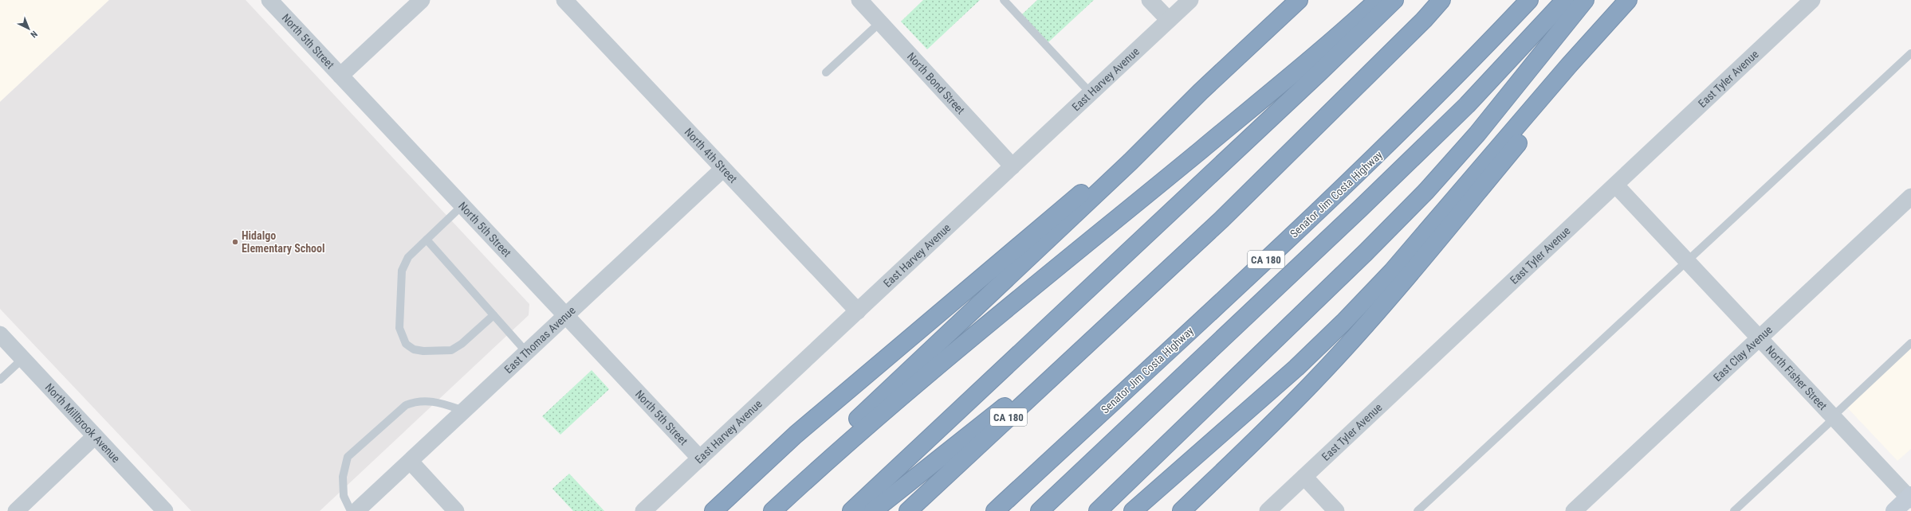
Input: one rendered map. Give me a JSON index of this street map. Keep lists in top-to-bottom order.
{
  "streets": {
    "highway": ["Senator Jim Costa Highway", "CA 180"],
    "street": [
      "North 5th Street",
      "East Tyler Avenue",
      "East Harvey Avenue",
      "North Bond Street",
      "North 4th Street",
      "East Thomas Avenue",
      "East Clay Avenue",
      "North Fisher Street",
      "North Millbrook Avenue"
    ]
  },
  "crossings": [
    ["North 5th Street", "East Harvey Avenue"],
    ["North 5th Street", "East Thomas Avenue"],
    ["East Tyler Avenue", "North Fisher Street"],
    ["East Harvey Avenue", "North Bond Street"],
    ["East Harvey Avenue", "North 4th Street"],
    ["North 4th Street", "East Thomas Avenue"],
    ["East Clay Avenue", "North Fisher Street"]
  ],
  "places": ["Hidalgo Elementary School"],
  "north": "bottom right"
}
